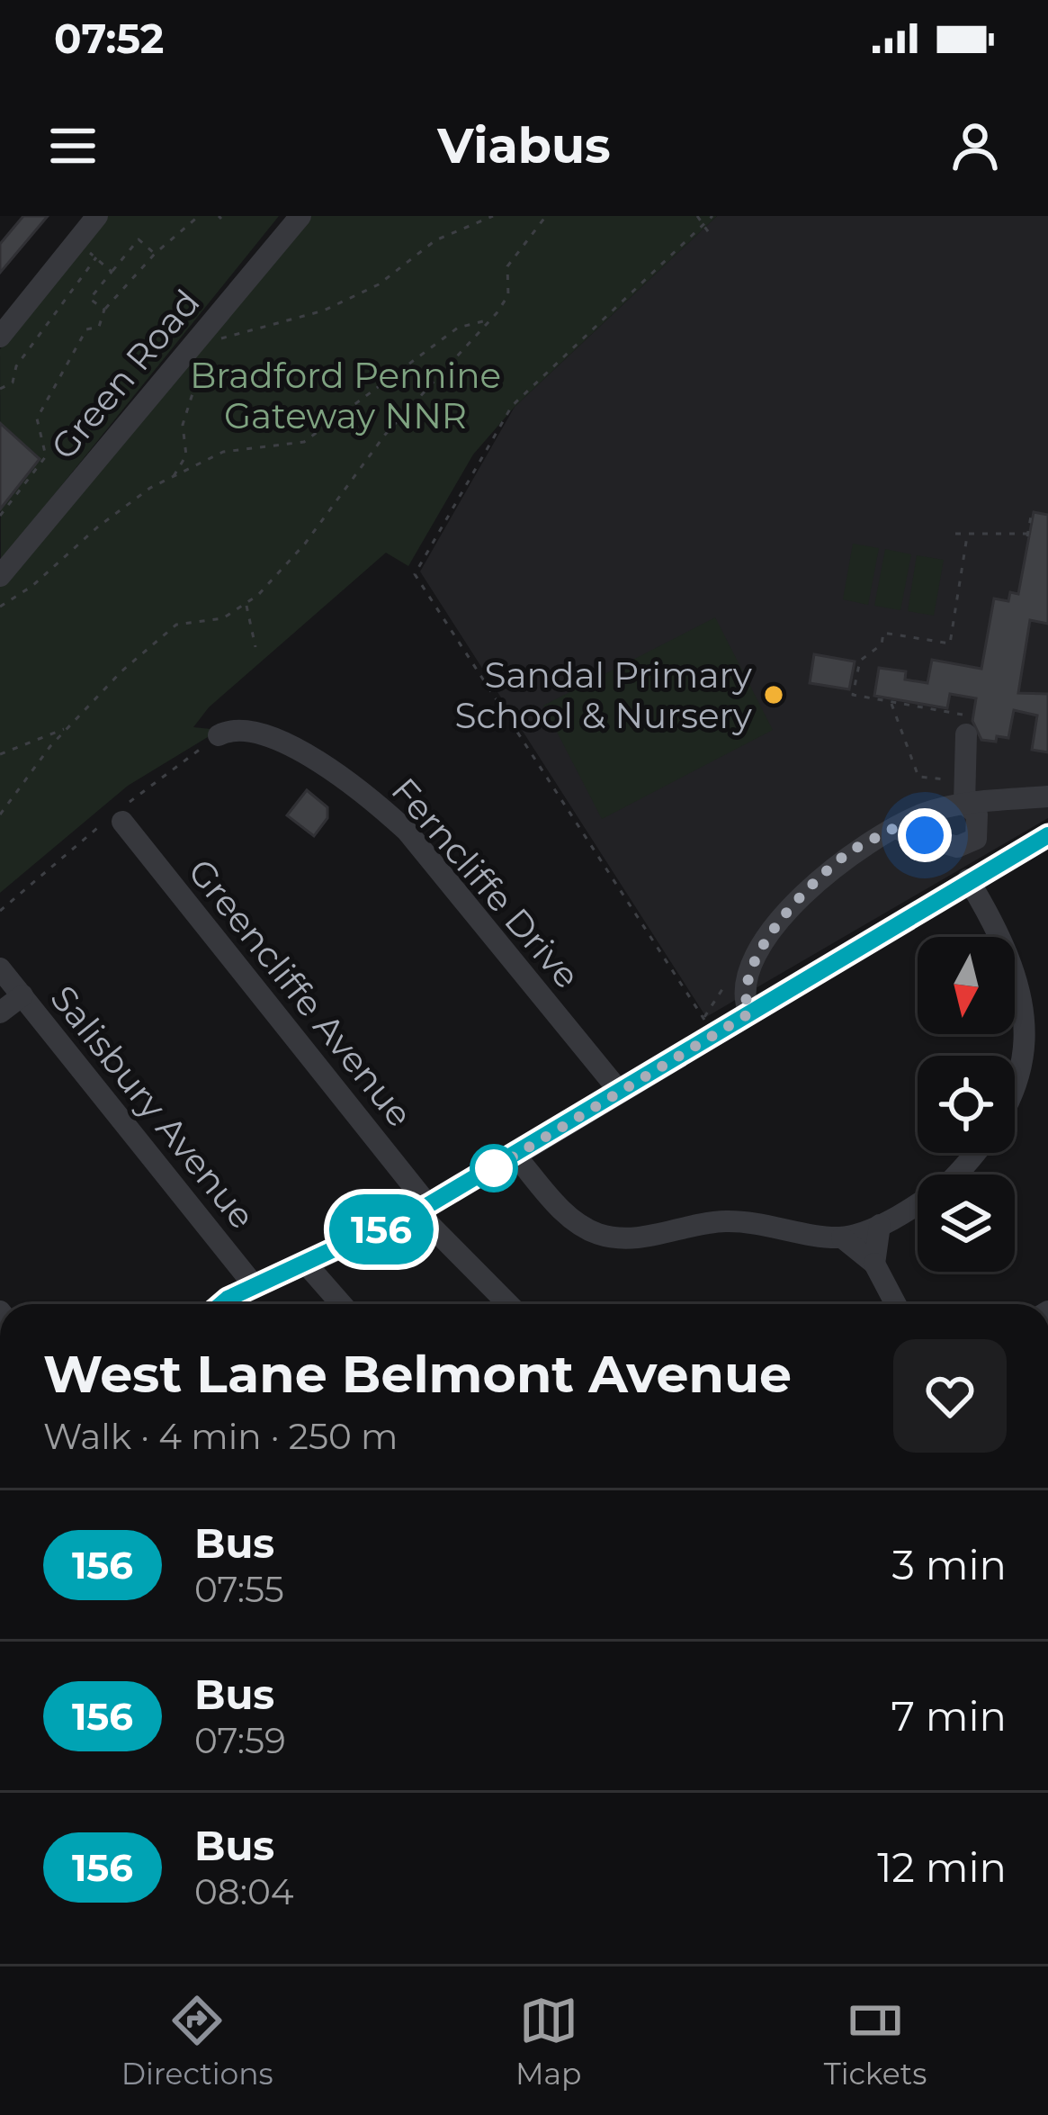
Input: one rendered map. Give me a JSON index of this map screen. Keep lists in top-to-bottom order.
{
  "streets": {
    "street": [
      "Green Road",
      "Ferncliffe Drive",
      "Greencliffe Avenue",
      "Salisbury Avenue"
    ]
  },
  "parks": ["Bradford Pennine Gateway NNR"],
  "places": ["Sandal Primary School & Nursery"],
  "lines": ["bus line 156"],
  "north": "bottom",
  "page": {
    "status": "07:52",
    "header": "Viabus",
    "on_map": "156",
    "heading": ["West Lane Belmont Avenue", "Walk · 4 min · 250 m"],
    "list": [
      {
        "mark": "156",
        "name": "Bus",
        "note": "07:55",
        "value": "3 min"
      },
      {
        "mark": "156",
        "name": "Bus",
        "note": "07:59",
        "value": "7 min"
      },
      {
        "mark": "156",
        "name": "Bus",
        "note": "08:04",
        "value": "12 min"
      }
    ],
    "tabs": ["Directions", "Map", "Tickets"]
  }
}
